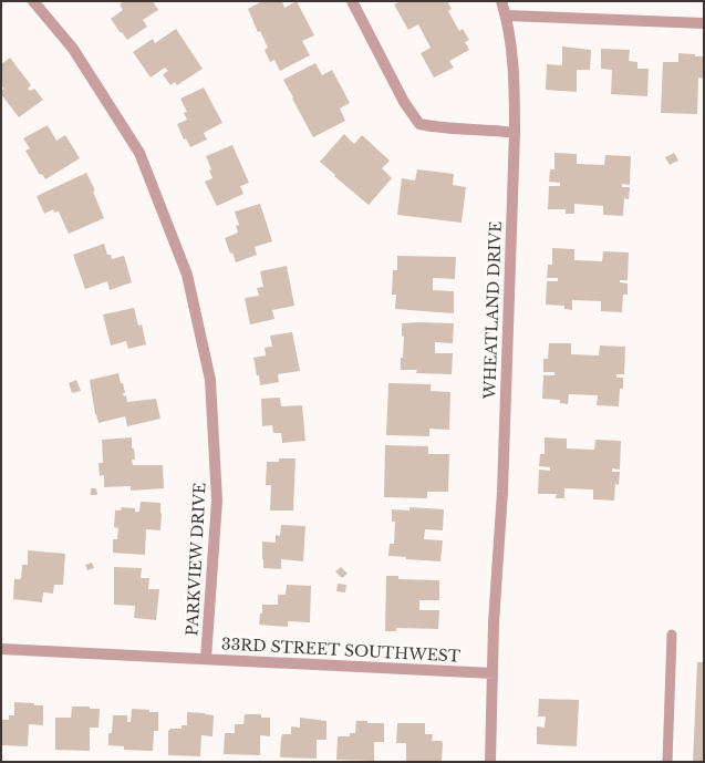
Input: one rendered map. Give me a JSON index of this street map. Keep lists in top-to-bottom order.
{
  "streets": {
    "street": ["WHEATLAND DRIVE", "PARKVIEW DRIVE", "33RD STREET SOUTHWEST"]
  },
  "crossings": [
    ["WHEATLAND DRIVE", "33RD STREET SOUTHWEST"],
    ["PARKVIEW DRIVE", "33RD STREET SOUTHWEST"]
  ]
}
